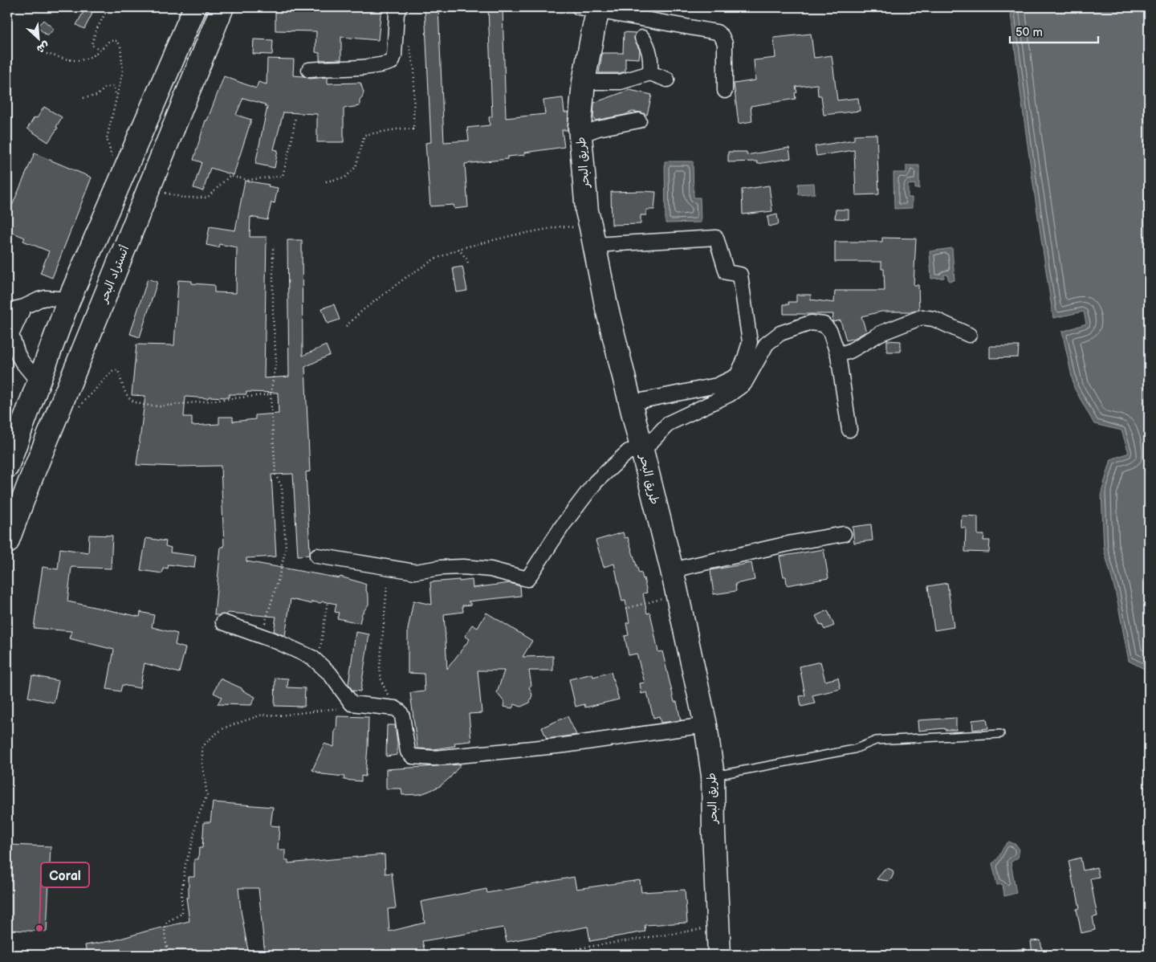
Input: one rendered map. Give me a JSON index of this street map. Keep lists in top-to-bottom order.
{
  "streets": {
    "highway": ["طريق البحر", "أتستراد البحر"]
  },
  "places": ["Coral"],
  "scale_bar": "50 m",
  "north": "bottom right"
}
